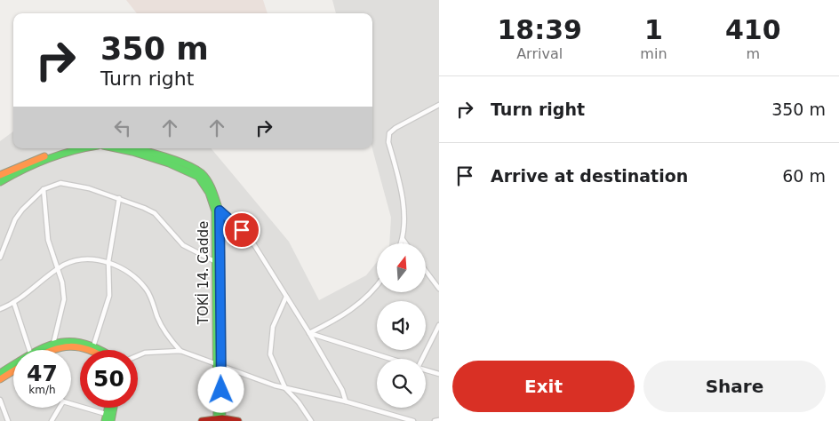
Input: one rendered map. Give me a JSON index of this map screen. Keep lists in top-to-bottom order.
{
  "streets": {
    "main road": ["TOKİ 14. Cadde"]
  },
  "north": "top",
  "page": {
    "eta": [
      "18:39",
      "Arrival",
      "1",
      "min",
      "410",
      "m"
    ],
    "turn": ["350 m", "Turn right"],
    "list": [
      {
        "name": "Turn right",
        "value": "350 m"
      },
      {
        "name": "Arrive at destination",
        "value": "60 m"
      }
    ],
    "speed": "47 km/h",
    "limit": "50",
    "buttons": ["Exit", "Share"]
  }
}
